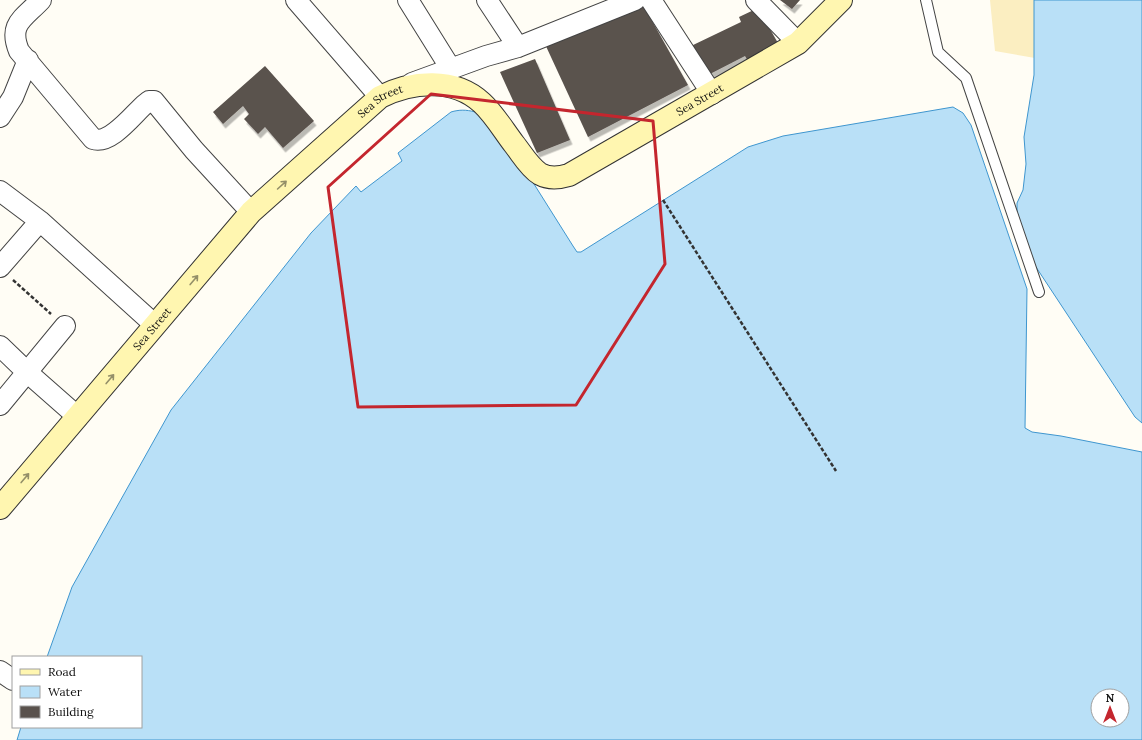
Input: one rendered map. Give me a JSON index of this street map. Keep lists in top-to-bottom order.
{
  "streets": {
    "street": ["Sea Street"]
  },
  "one_way": ["Sea Street"],
  "legend": ["Road", "Water", "Building"],
  "north": "top"
}
